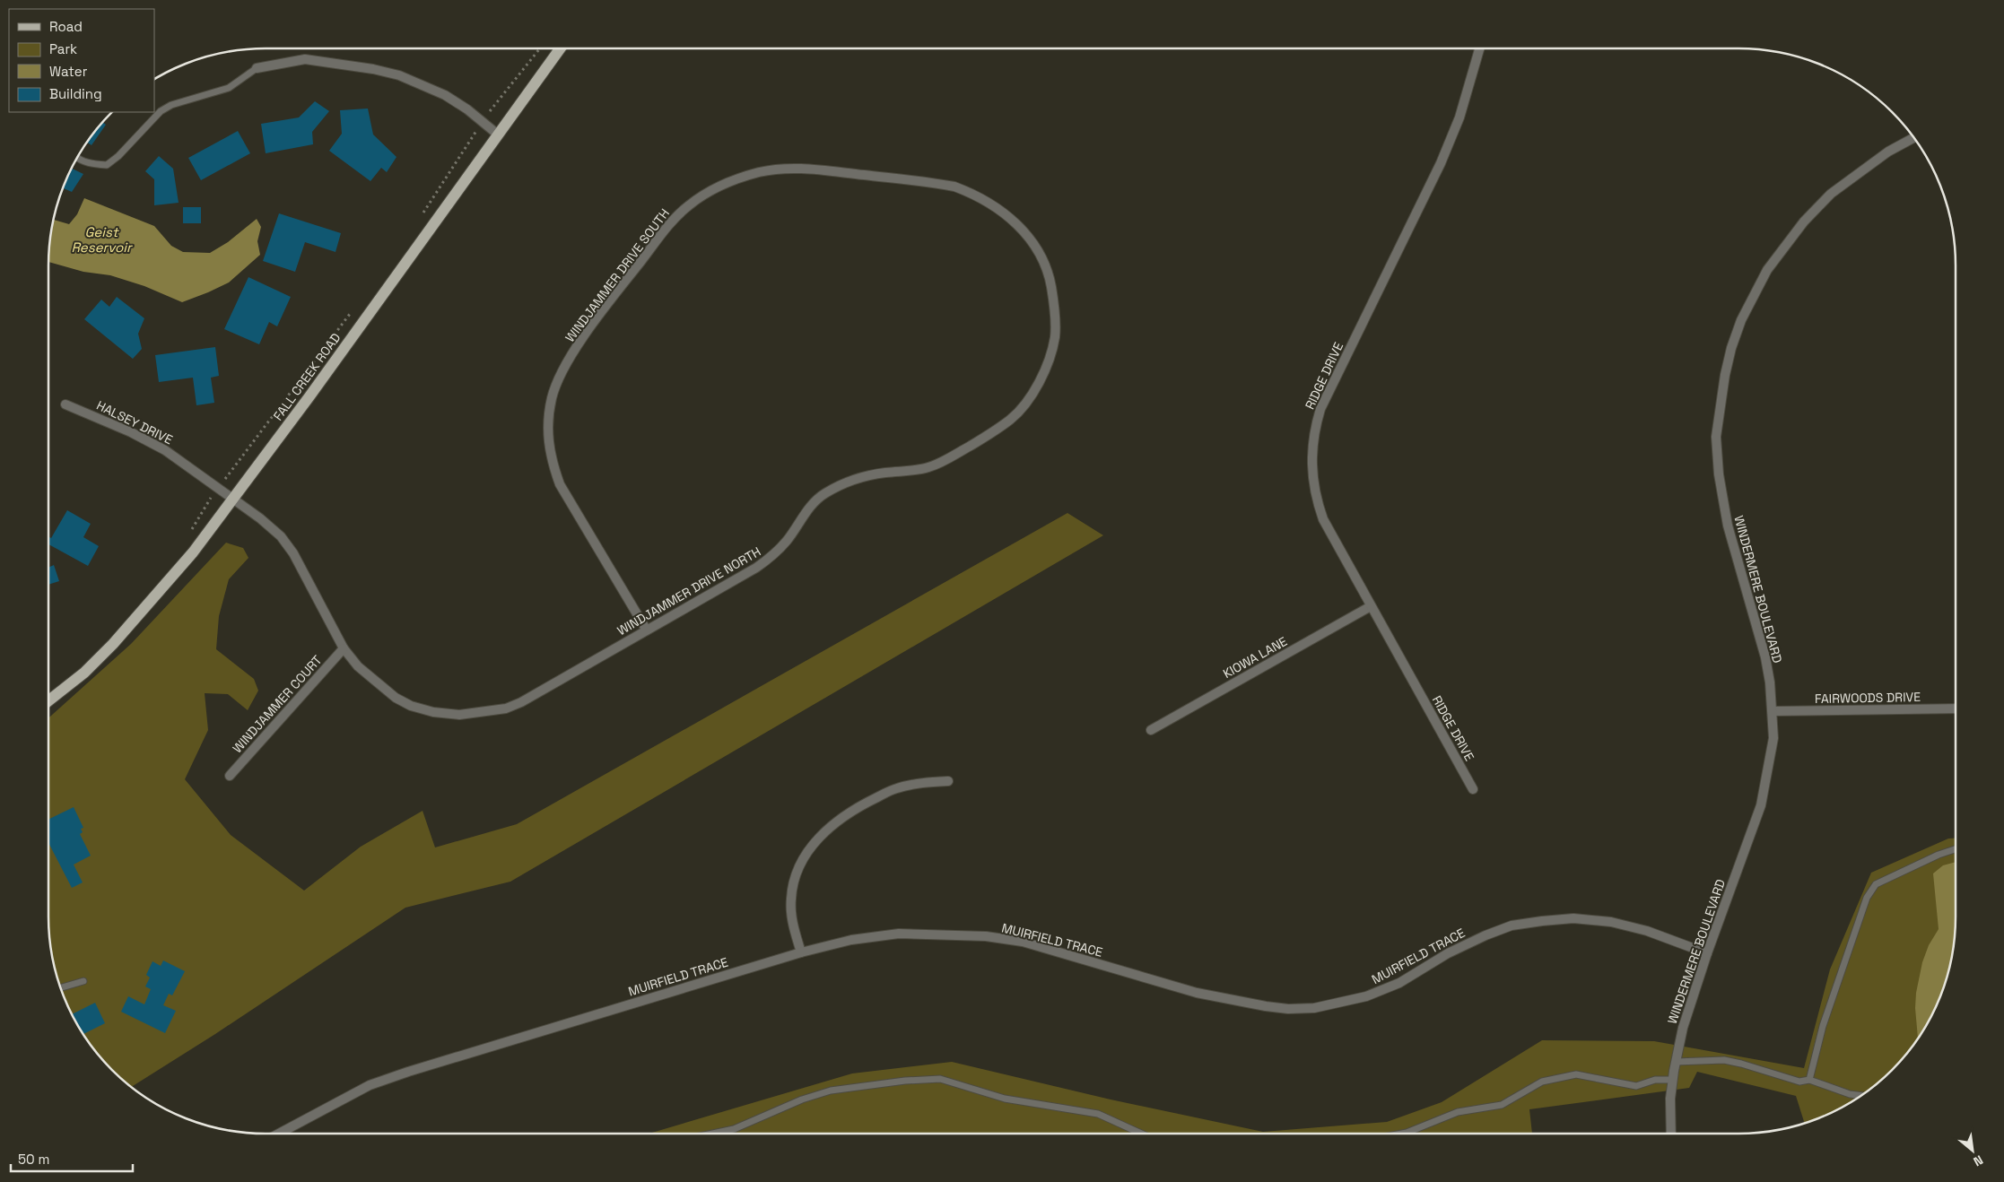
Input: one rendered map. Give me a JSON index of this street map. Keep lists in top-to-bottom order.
{
  "streets": {
    "main road": ["FALL CREEK ROAD"],
    "street": [
      "WINDJAMMER DRIVE SOUTH",
      "RIDGE DRIVE",
      "HALSEY DRIVE",
      "WINDERMERE BOULEVARD",
      "WINDJAMMER DRIVE NORTH",
      "KIOWA LANE",
      "FAIRWOODS DRIVE",
      "WINDJAMMER COURT",
      "MUIRFIELD TRACE"
    ]
  },
  "crossings": [
    ["WINDJAMMER DRIVE SOUTH", "WINDJAMMER DRIVE NORTH"],
    ["RIDGE DRIVE", "KIOWA LANE"],
    ["FALL CREEK ROAD", "HALSEY DRIVE"],
    ["FALL CREEK ROAD", "WINDJAMMER DRIVE NORTH"],
    ["HALSEY DRIVE", "WINDJAMMER DRIVE NORTH"],
    ["WINDERMERE BOULEVARD", "FAIRWOODS DRIVE"],
    ["WINDERMERE BOULEVARD", "MUIRFIELD TRACE"],
    ["WINDJAMMER DRIVE NORTH", "WINDJAMMER COURT"]
  ],
  "water": ["Geist Reservoir"],
  "legend": [
    "Road",
    "Park",
    "Water",
    "Building"
  ],
  "scale_bar": "50 m",
  "north": "bottom right"
}
